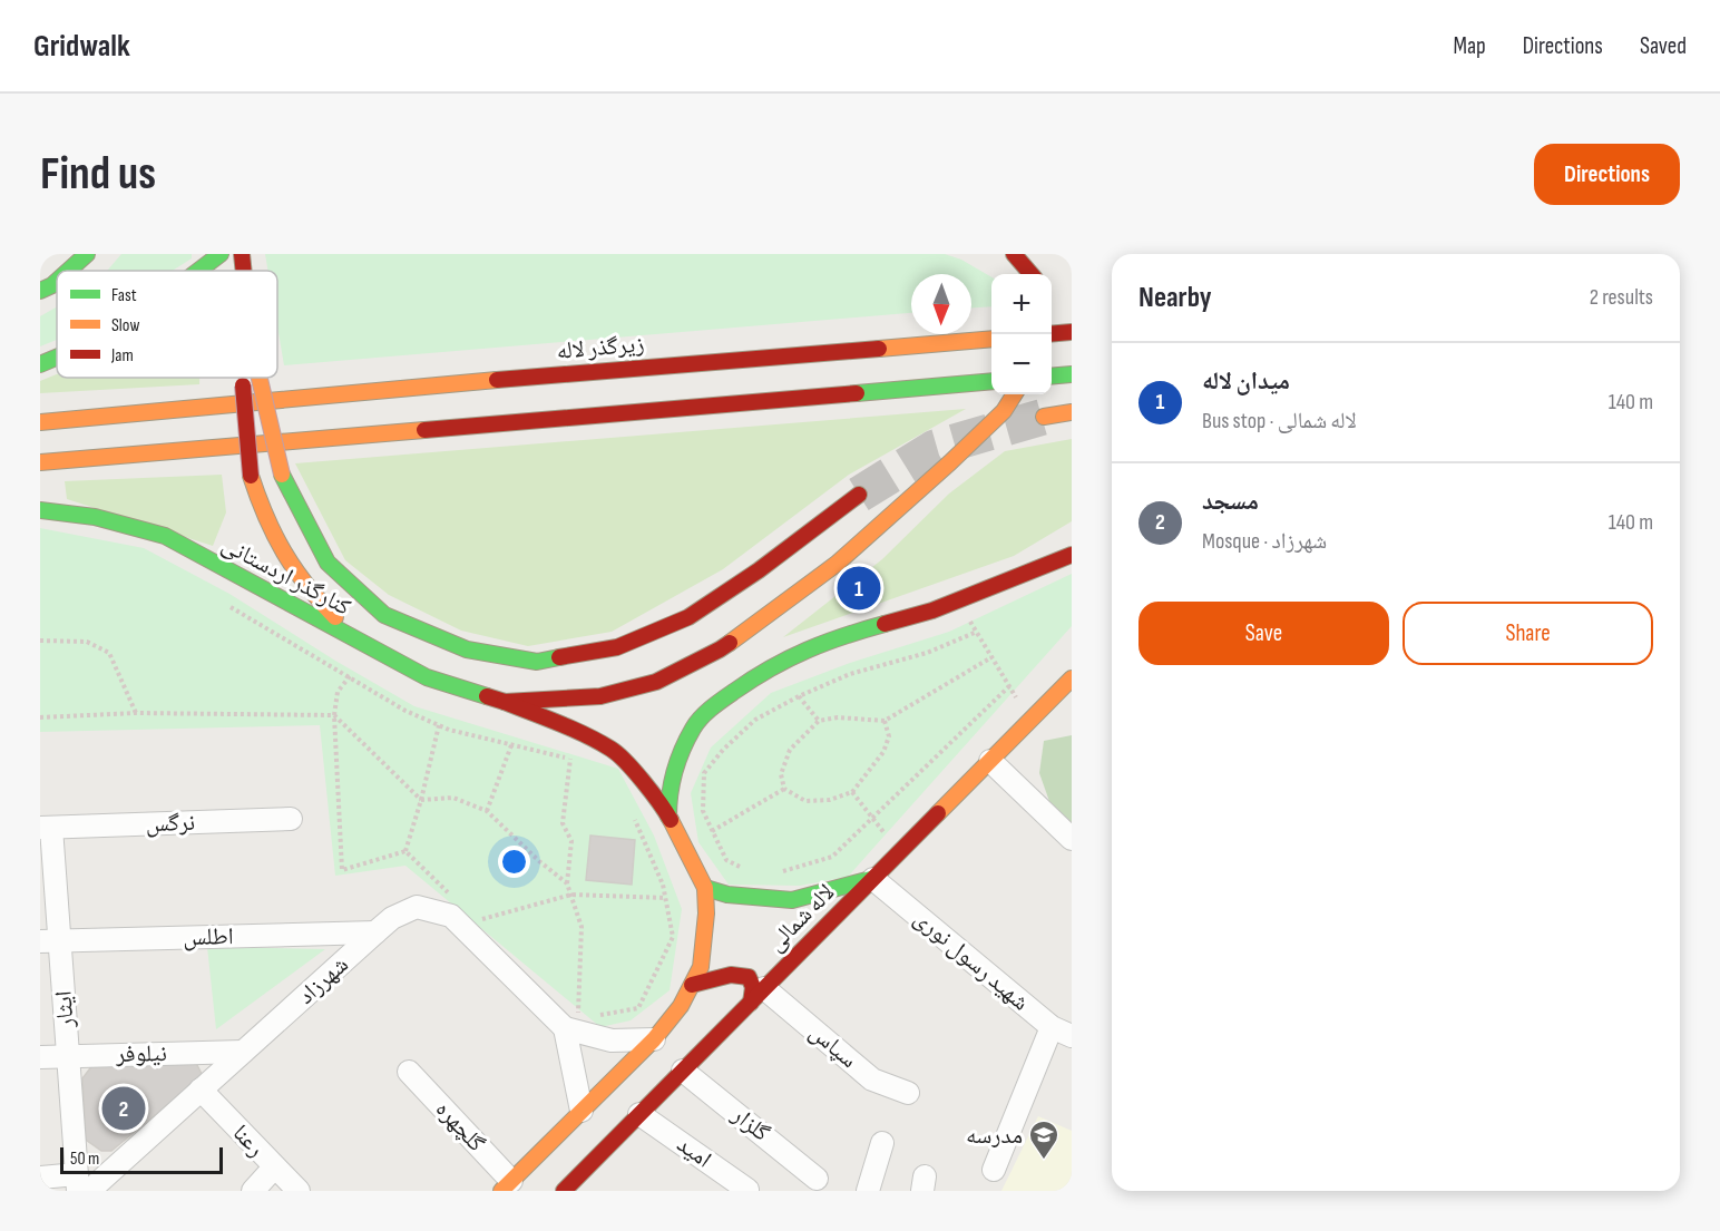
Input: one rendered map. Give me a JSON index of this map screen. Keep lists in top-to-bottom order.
{
  "streets": {
    "main road": ["زیرگذر لاله", "کنارگذر اردستانی", "لاله شمالی"],
    "street": [
      "نرگس",
      "اطلس",
      "شهید رسول نوری",
      "شهرزاد",
      "ایثار",
      "سپاس",
      "نیلوفر",
      "گلزار",
      "گلچهره",
      "رعنا",
      "امید"
    ]
  },
  "crossings": [
    ["نرگس", "ایثار"],
    ["لاله شمالی", "شهید رسول نوری"],
    ["لاله شمالی", "سپاس"],
    ["لاله شمالی", "گلزار"],
    ["لاله شمالی", "امید"],
    ["اطلس", "شهرزاد"],
    ["اطلس", "ایثار"],
    ["شهرزاد", "ایثار"],
    ["شهرزاد", "نیلوفر"],
    ["شهرزاد", "رعنا"],
    ["ایثار", "نیلوفر"]
  ],
  "places": {
    "school or university": ["مدرسه"]
  },
  "legend": ["Fast", "Slow", "Jam"],
  "scale_bar": "50 m",
  "north": "bottom",
  "page": {
    "header": "Gridwalk",
    "nav": ["Map", "Directions", "Saved"],
    "buttons": [
      "Directions",
      ["Save", "Share"]
    ],
    "title": "Find us",
    "heading": ["Nearby", "2 results"],
    "map_buttons": ["+", "−"],
    "list": [
      {
        "mark": "1",
        "name": "میدان لاله",
        "note": "Bus stop · لاله شمالی",
        "value": "140 m"
      },
      {
        "mark": "2",
        "name": "مسجد",
        "note": "Mosque · شهرزاد",
        "value": "140 m"
      }
    ],
    "pins": ["1", "2"],
    "scale": "50 m"
  }
}
